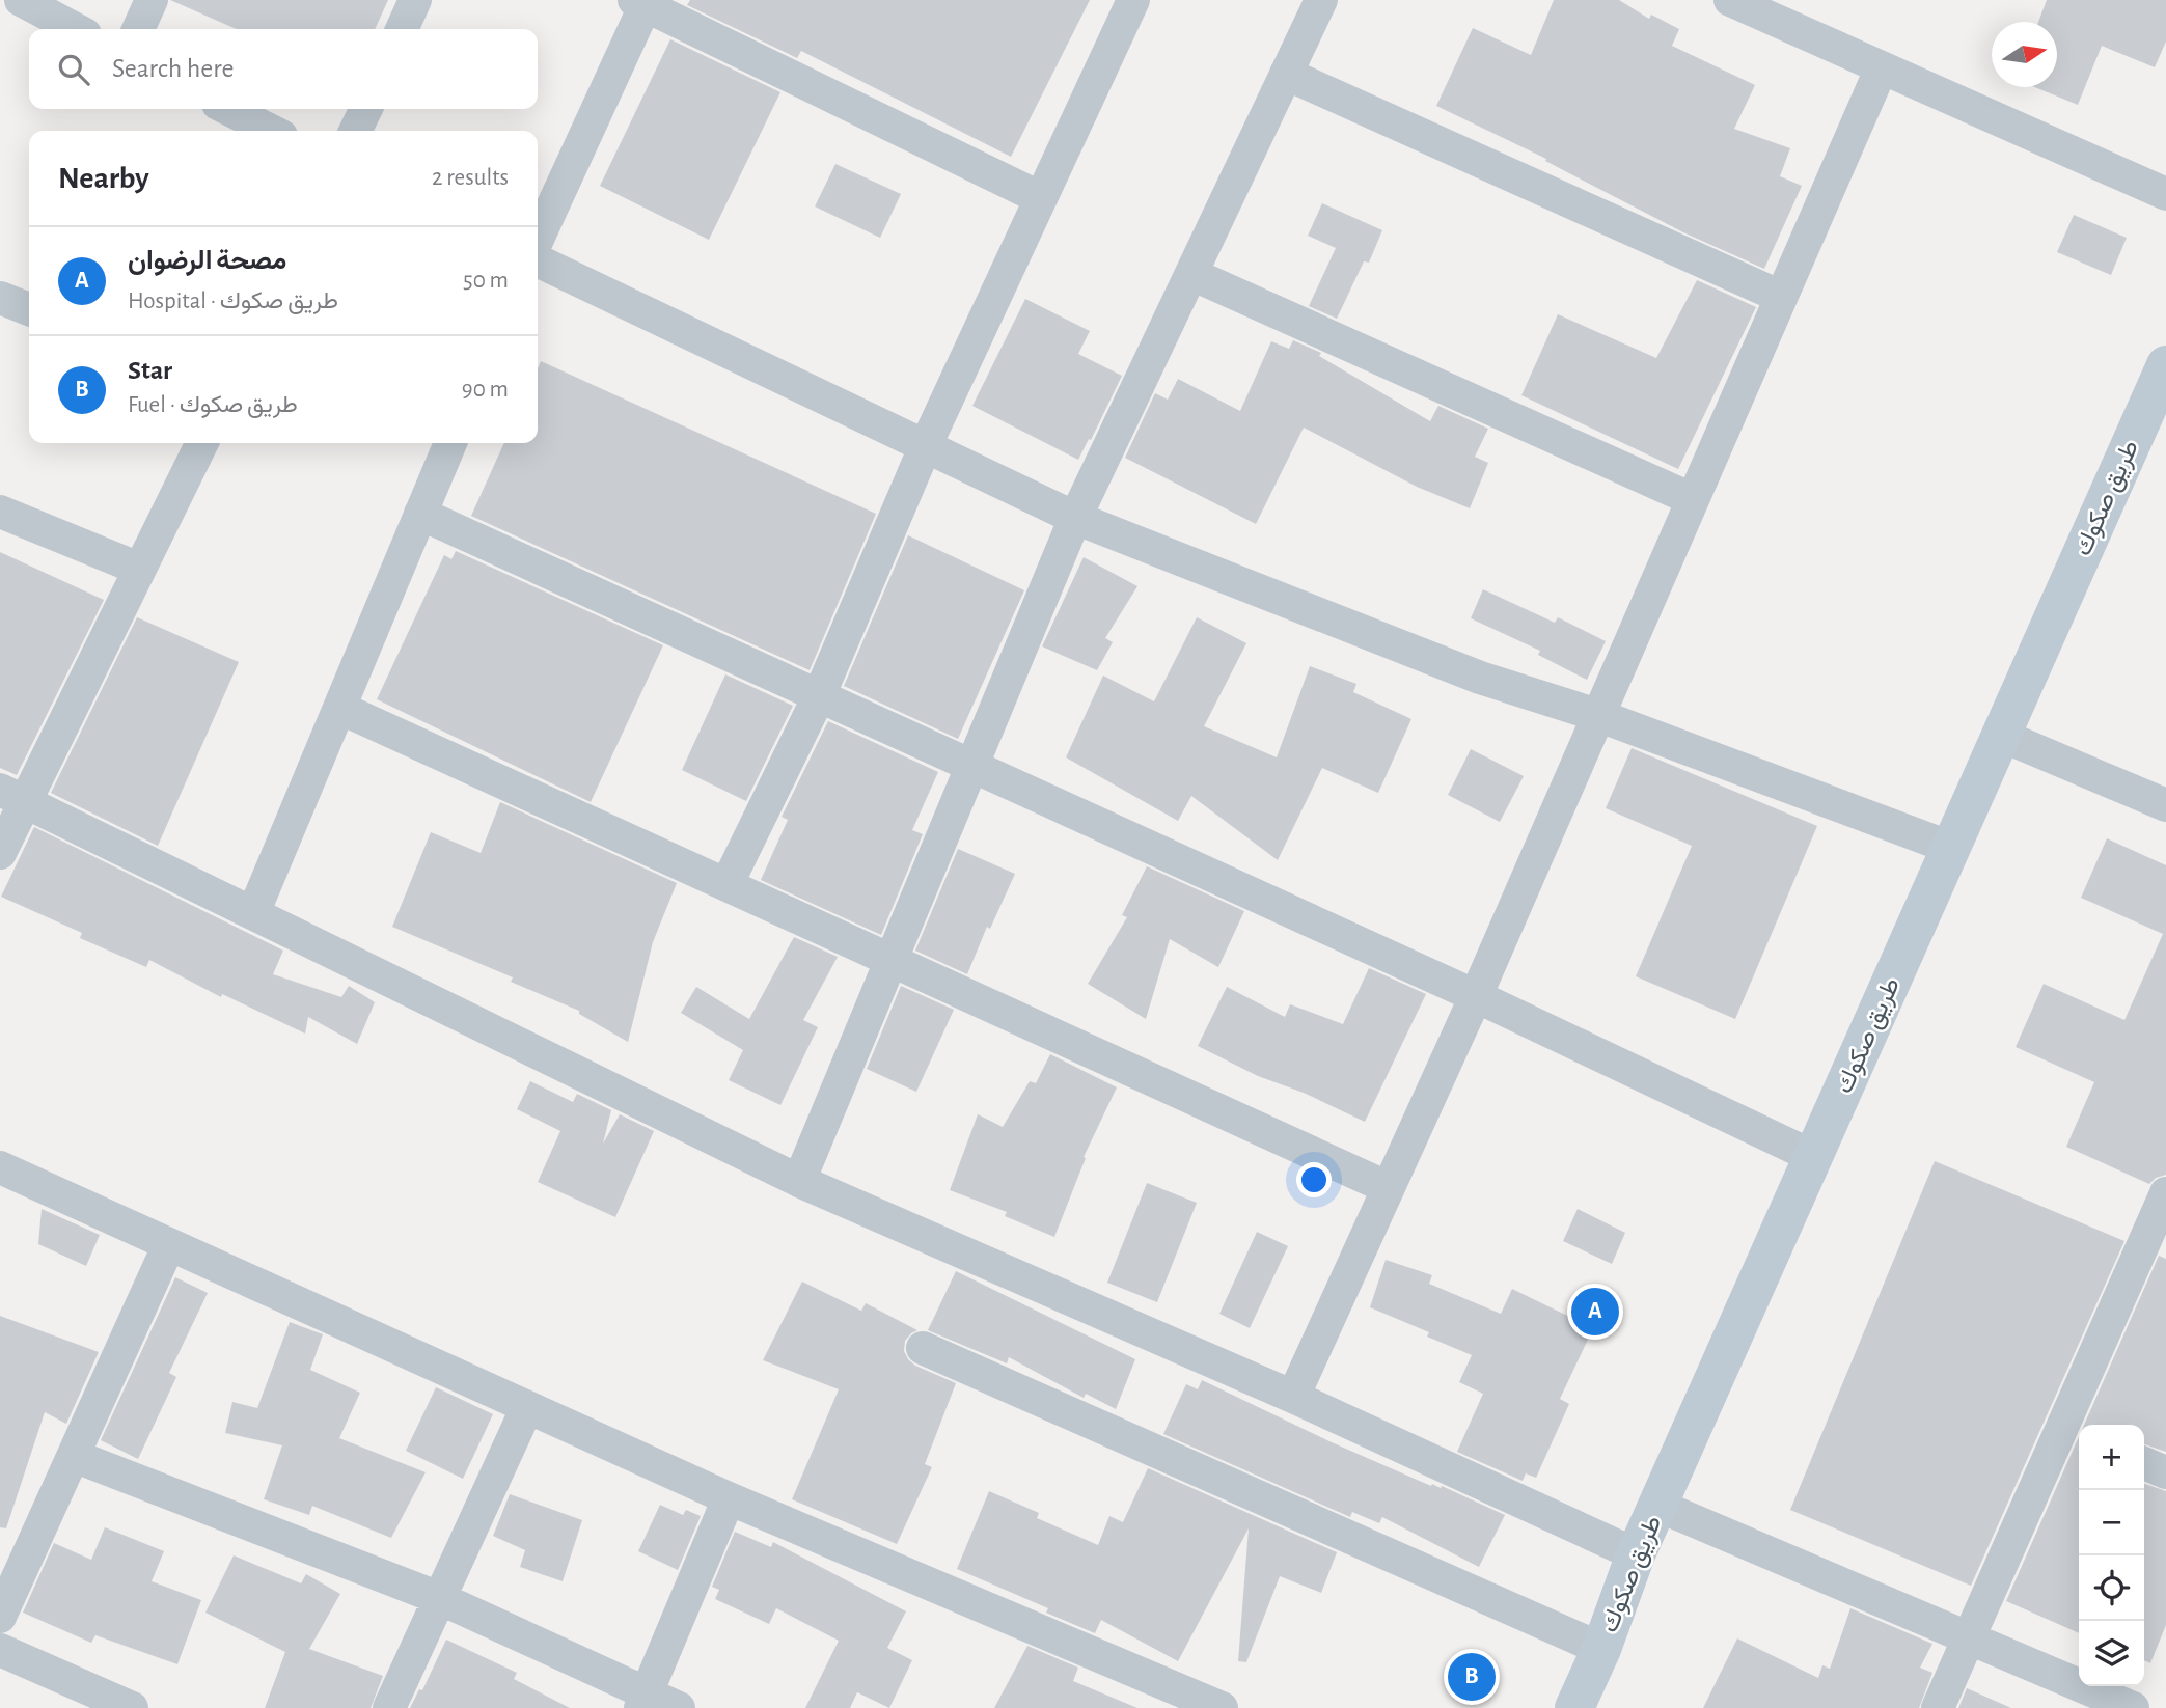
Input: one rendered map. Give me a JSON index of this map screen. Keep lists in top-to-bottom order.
{
  "streets": {
    "street": ["طريق صكوك"]
  },
  "north": "right",
  "page": {
    "search": "Search here",
    "heading": ["Nearby", "2 results"],
    "list": [
      {
        "mark": "A",
        "name": "مصحة الرضوان",
        "note": "Hospital · طريق صكوك",
        "value": "50 m"
      },
      {
        "mark": "B",
        "name": "Star",
        "note": "Fuel · طريق صكوك",
        "value": "90 m"
      }
    ],
    "pins": ["A", "B"],
    "map_buttons": ["+", "−"]
  }
}
